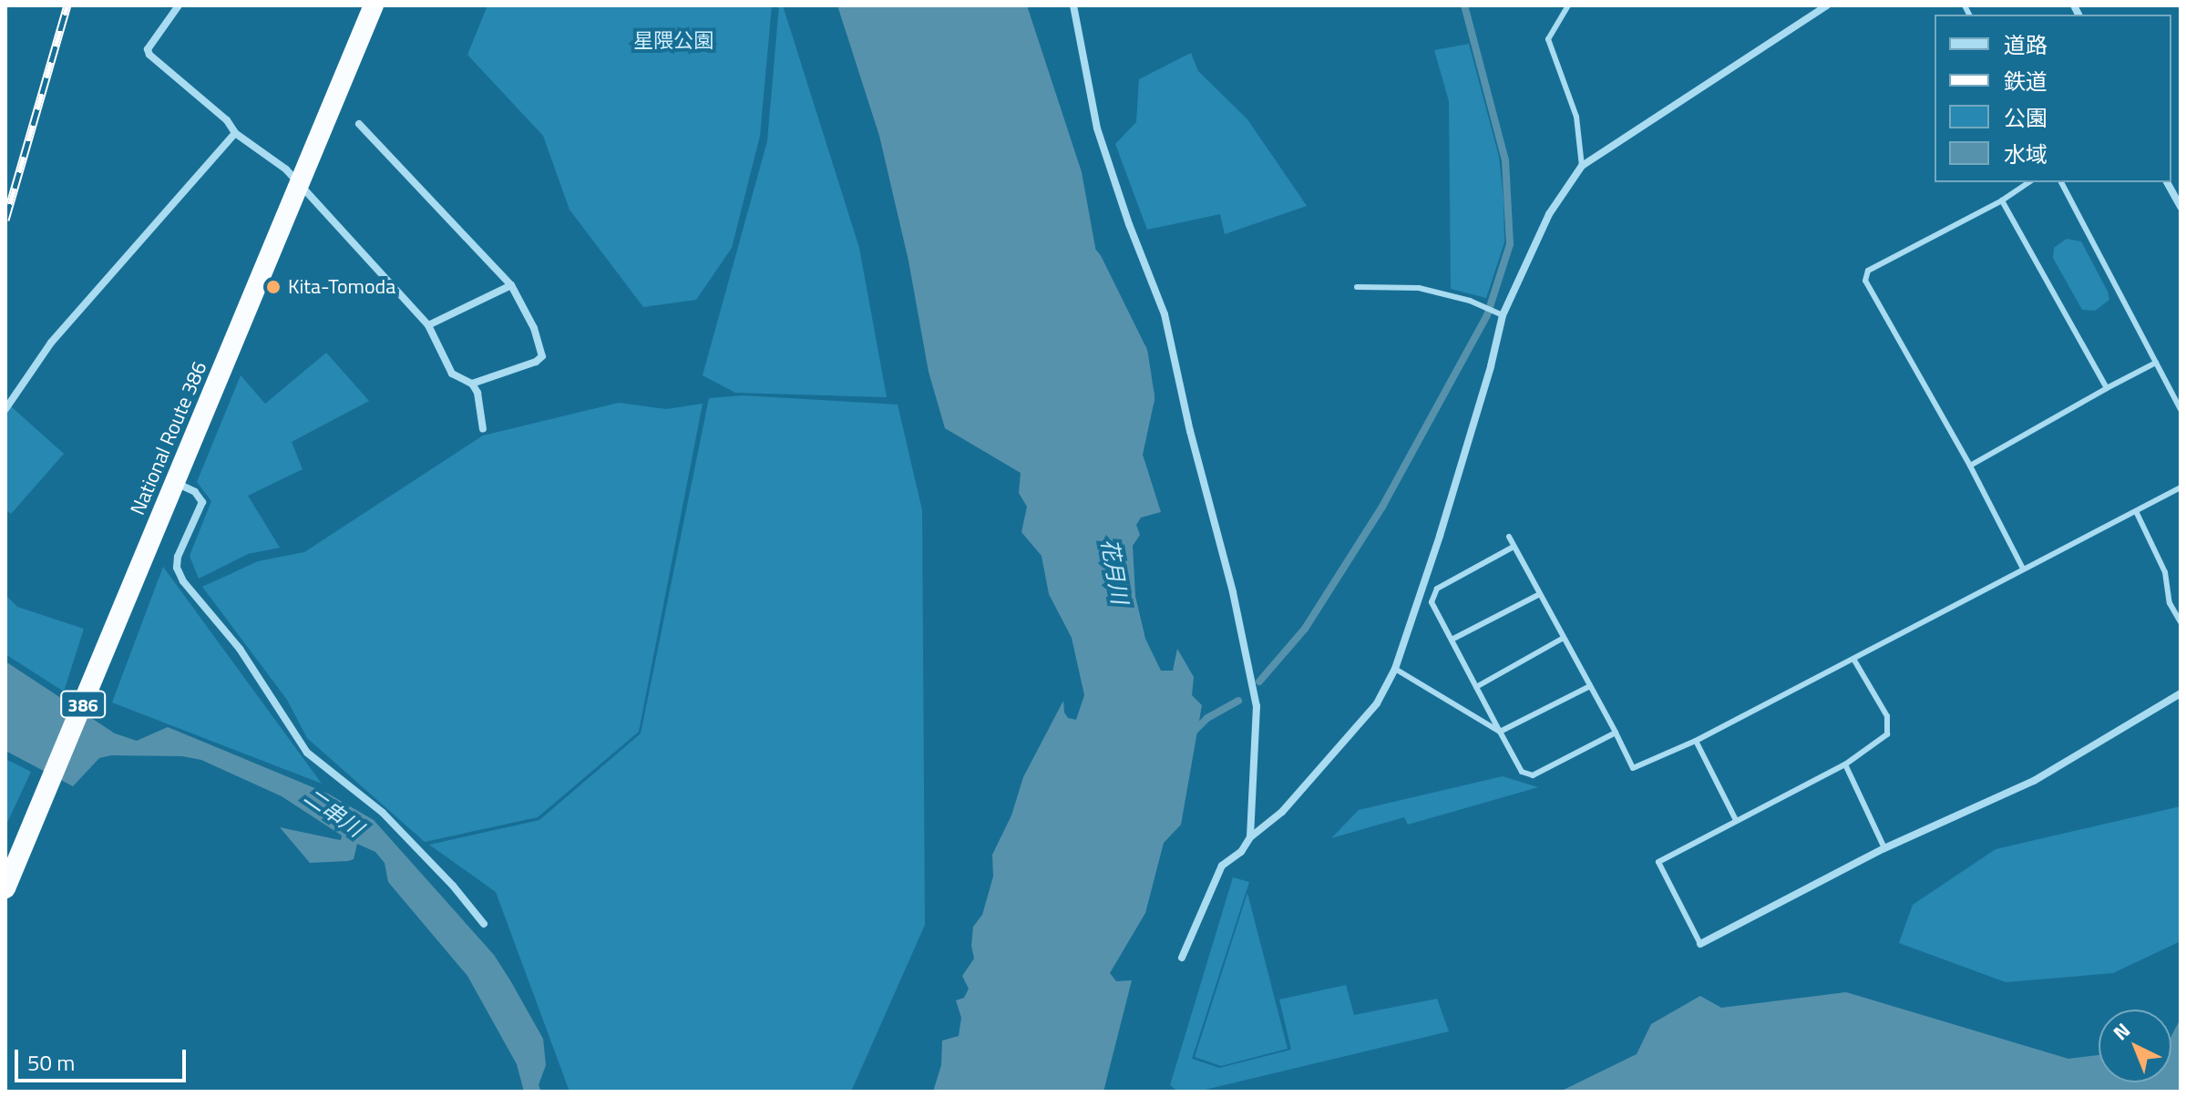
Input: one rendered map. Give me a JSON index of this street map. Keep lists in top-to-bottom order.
{
  "streets": {
    "highway": ["National Route 386", "386"]
  },
  "water": ["花月川", "二串川"],
  "parks": ["星隈公園"],
  "places": ["Kita-Tomoda"],
  "legend": [
    "道路",
    "鉄道",
    "公園",
    "水域"
  ],
  "scale_bar": "50 m",
  "north": "top left"
}
